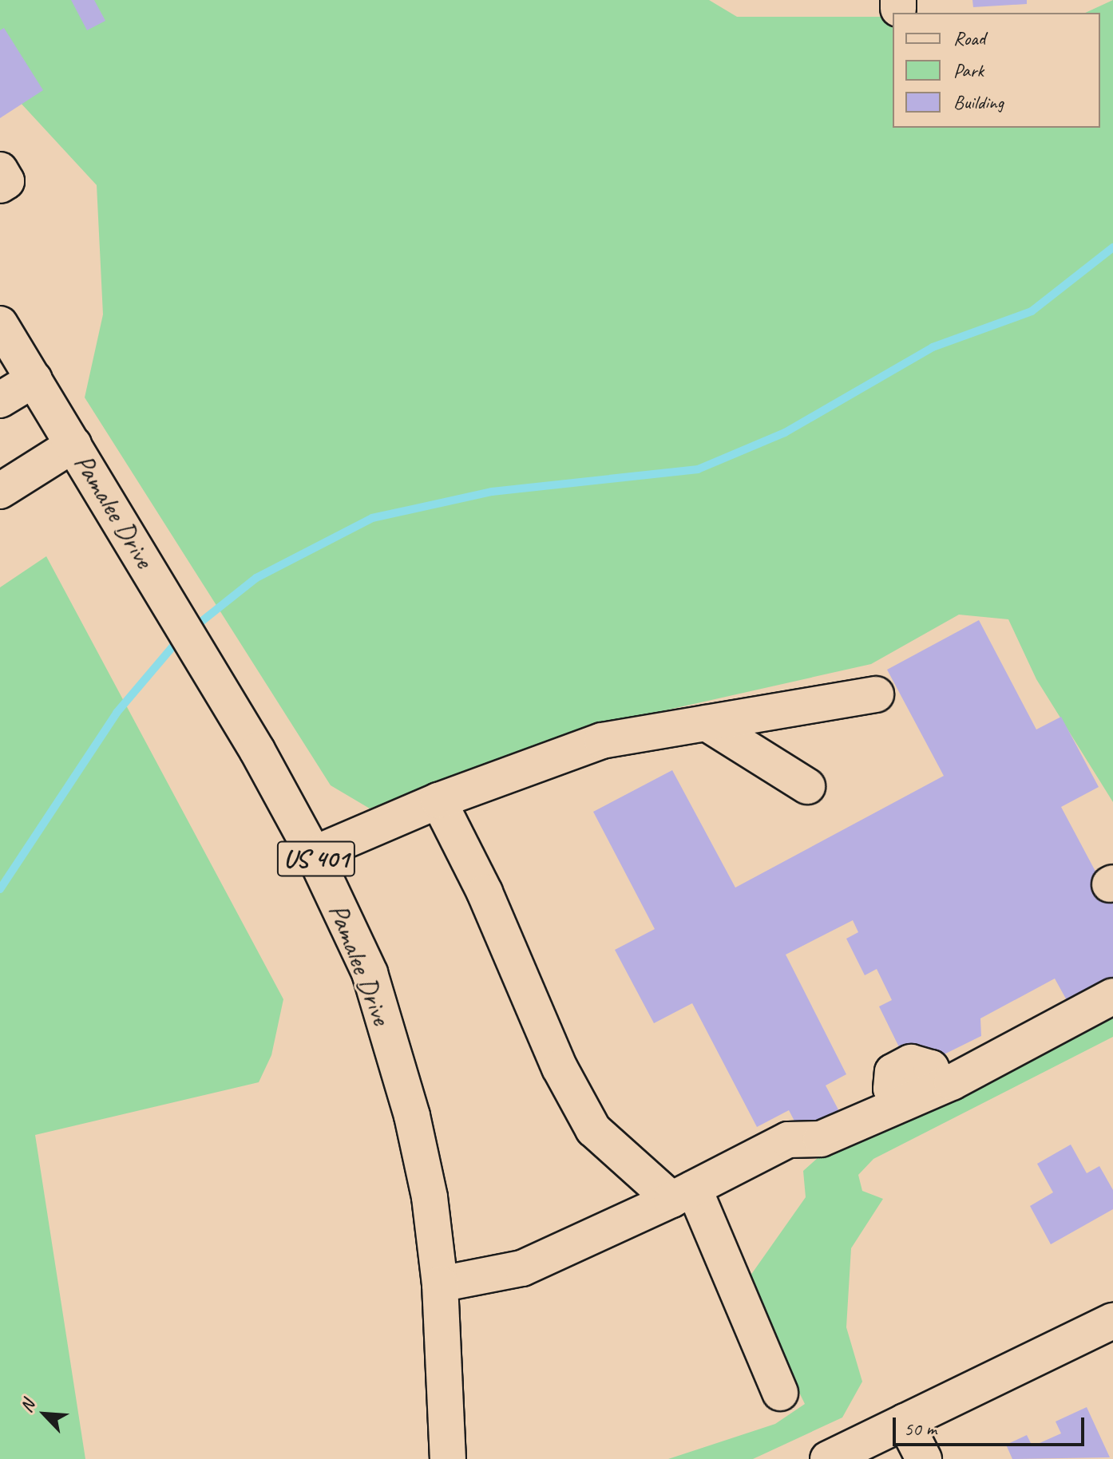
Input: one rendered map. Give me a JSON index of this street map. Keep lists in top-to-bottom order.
{
  "streets": {
    "main road": ["Pamalee Drive", "US 401"]
  },
  "legend": ["Road", "Park", "Building"],
  "scale_bar": "50 m",
  "north": "top left"
}
